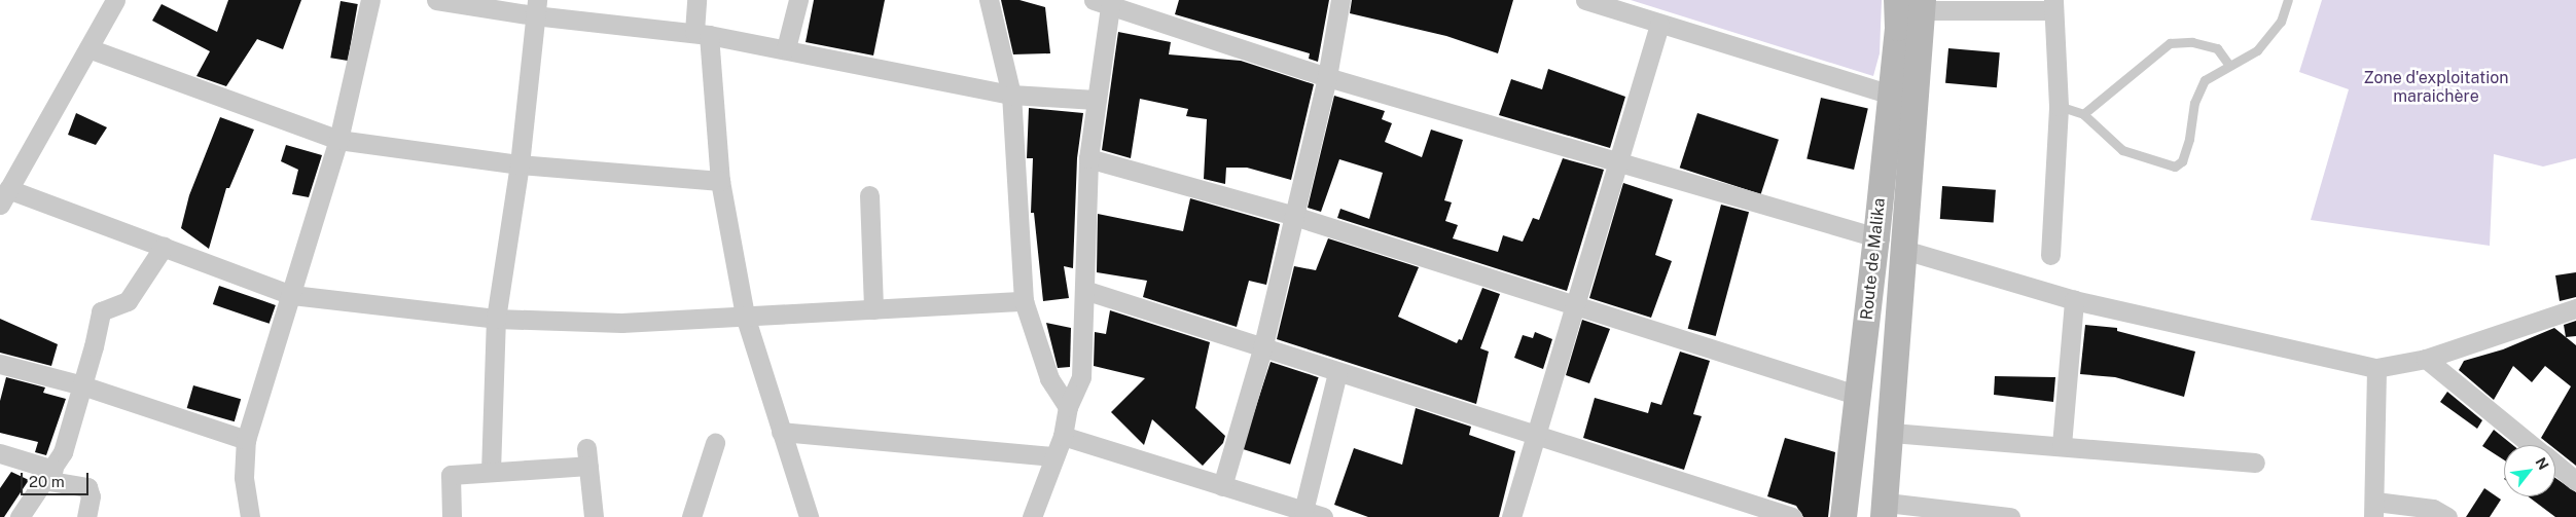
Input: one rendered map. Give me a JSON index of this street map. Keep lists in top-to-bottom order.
{
  "streets": {
    "main road": ["Route de Malika"]
  },
  "parks": ["Zone d'exploitation maraichère"],
  "scale_bar": "20 m",
  "north": "top right"
}
